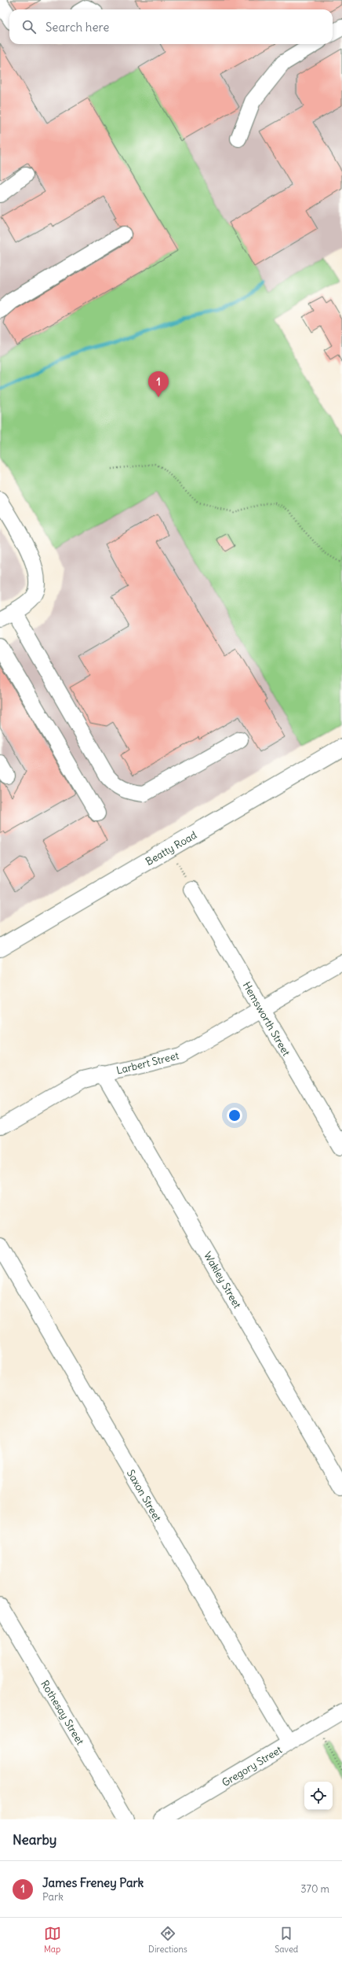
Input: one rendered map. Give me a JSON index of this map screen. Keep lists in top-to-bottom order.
{
  "streets": {
    "main road": ["Beatty Road"],
    "street": [
      "Hemsworth Street",
      "Larbert Street",
      "Wakley Street",
      "Saxon Street",
      "Rothesay Street",
      "Gregory Street"
    ]
  },
  "crossings": [
    ["Hemsworth Street", "Larbert Street"],
    ["Larbert Street", "Wakley Street"],
    ["Saxon Street", "Gregory Street"]
  ],
  "page": {
    "search": "Search here",
    "pins": "1",
    "heading": "Nearby",
    "list": [
      {
        "mark": "1",
        "name": "James Freney Park",
        "note": "Park",
        "value": "370 m"
      }
    ],
    "nav": ["Map", "Directions", "Saved"]
  }
}
